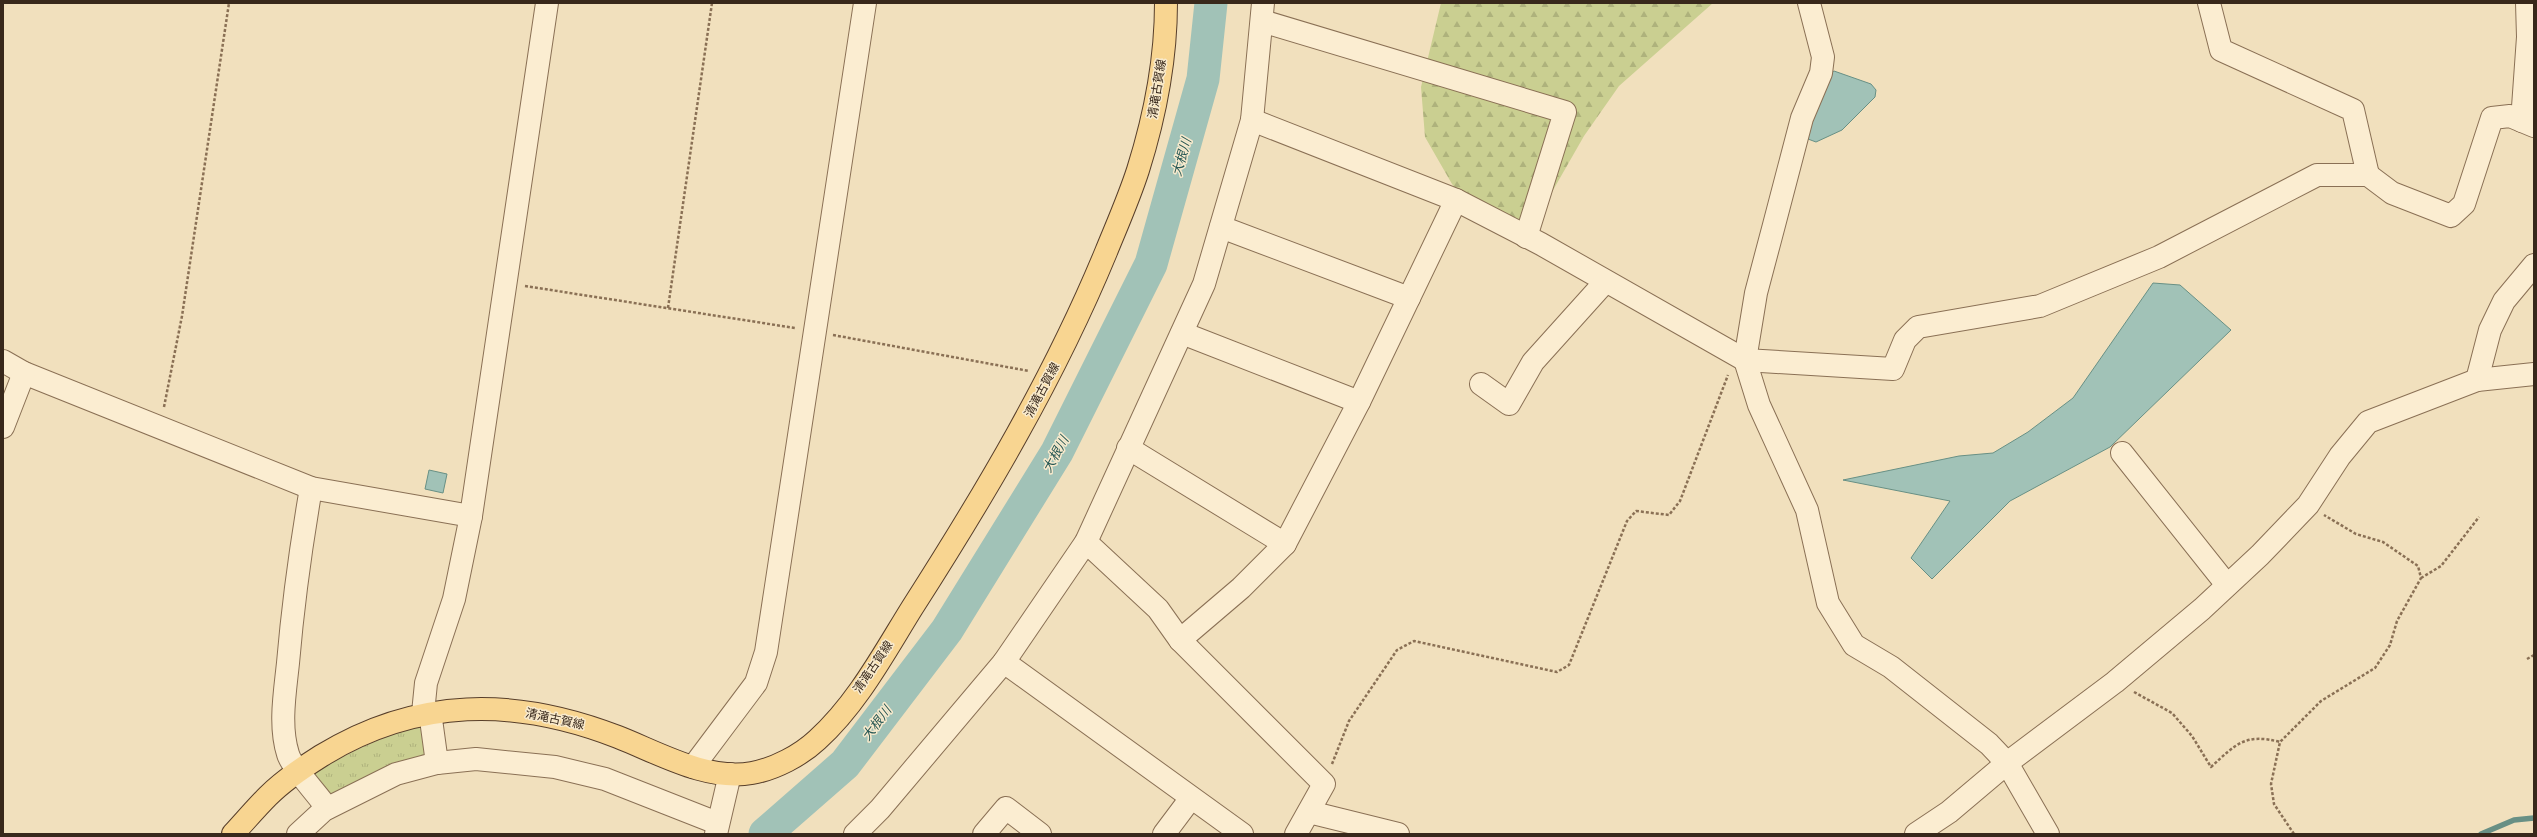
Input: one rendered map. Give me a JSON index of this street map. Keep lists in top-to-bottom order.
{
  "streets": {
    "main road": ["清滝古賀線"]
  },
  "water": ["大根川"]
}
